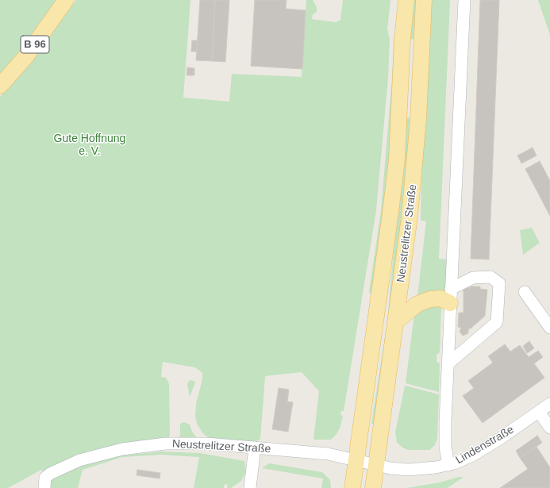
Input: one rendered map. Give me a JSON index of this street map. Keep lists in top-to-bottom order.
{
  "streets": {
    "main road": ["B 96", "Neustrelitzer Straße"],
    "street": ["Lindenstraße"]
  },
  "crossings": [
    ["Neustrelitzer Straße", "Lindenstraße"]
  ],
  "parks": ["Gute Hoffnung e. V."]
}
